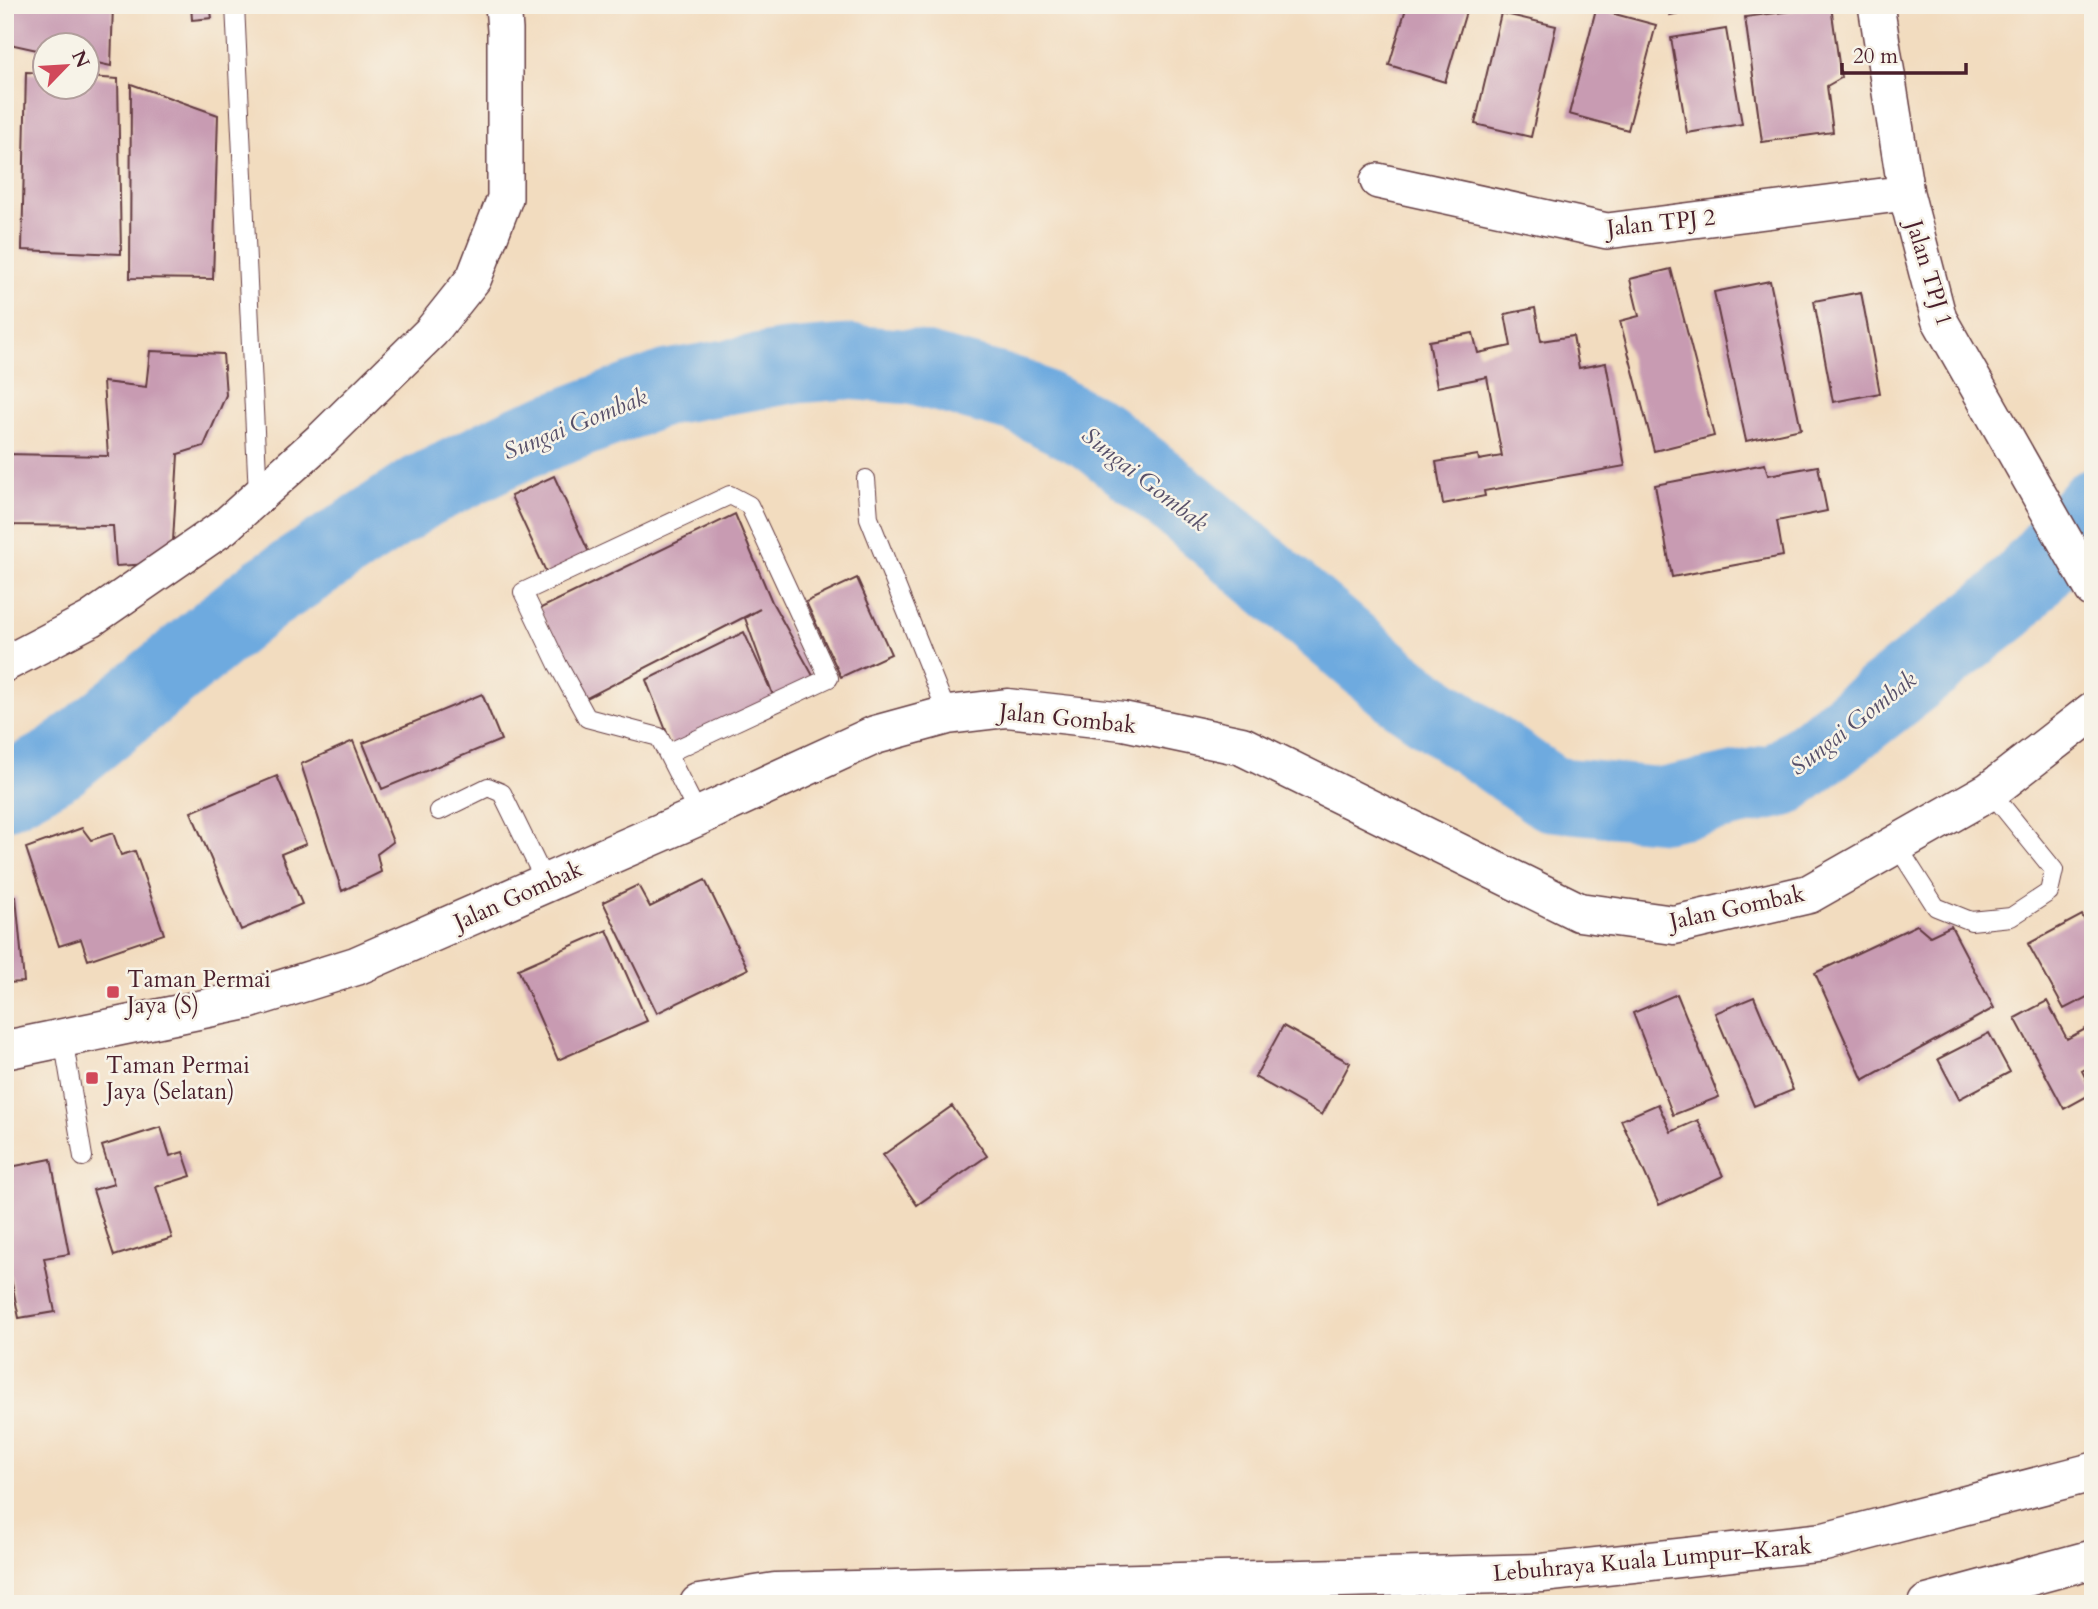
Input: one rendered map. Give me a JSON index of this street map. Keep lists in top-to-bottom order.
{
  "streets": {
    "main road": ["Jalan Gombak", "Lebuhraya Kuala Lumpur–Karak"],
    "street": ["Jalan TPJ 2", "Jalan TPJ 1"]
  },
  "crossings": [
    ["Jalan TPJ 2", "Jalan TPJ 1"]
  ],
  "water": ["Sungai Gombak"],
  "places": {
    "transit": ["Taman Permai Jaya (S)", "Taman Permai Jaya (Selatan)"]
  },
  "scale_bar": "20 m",
  "north": "top right"
}
